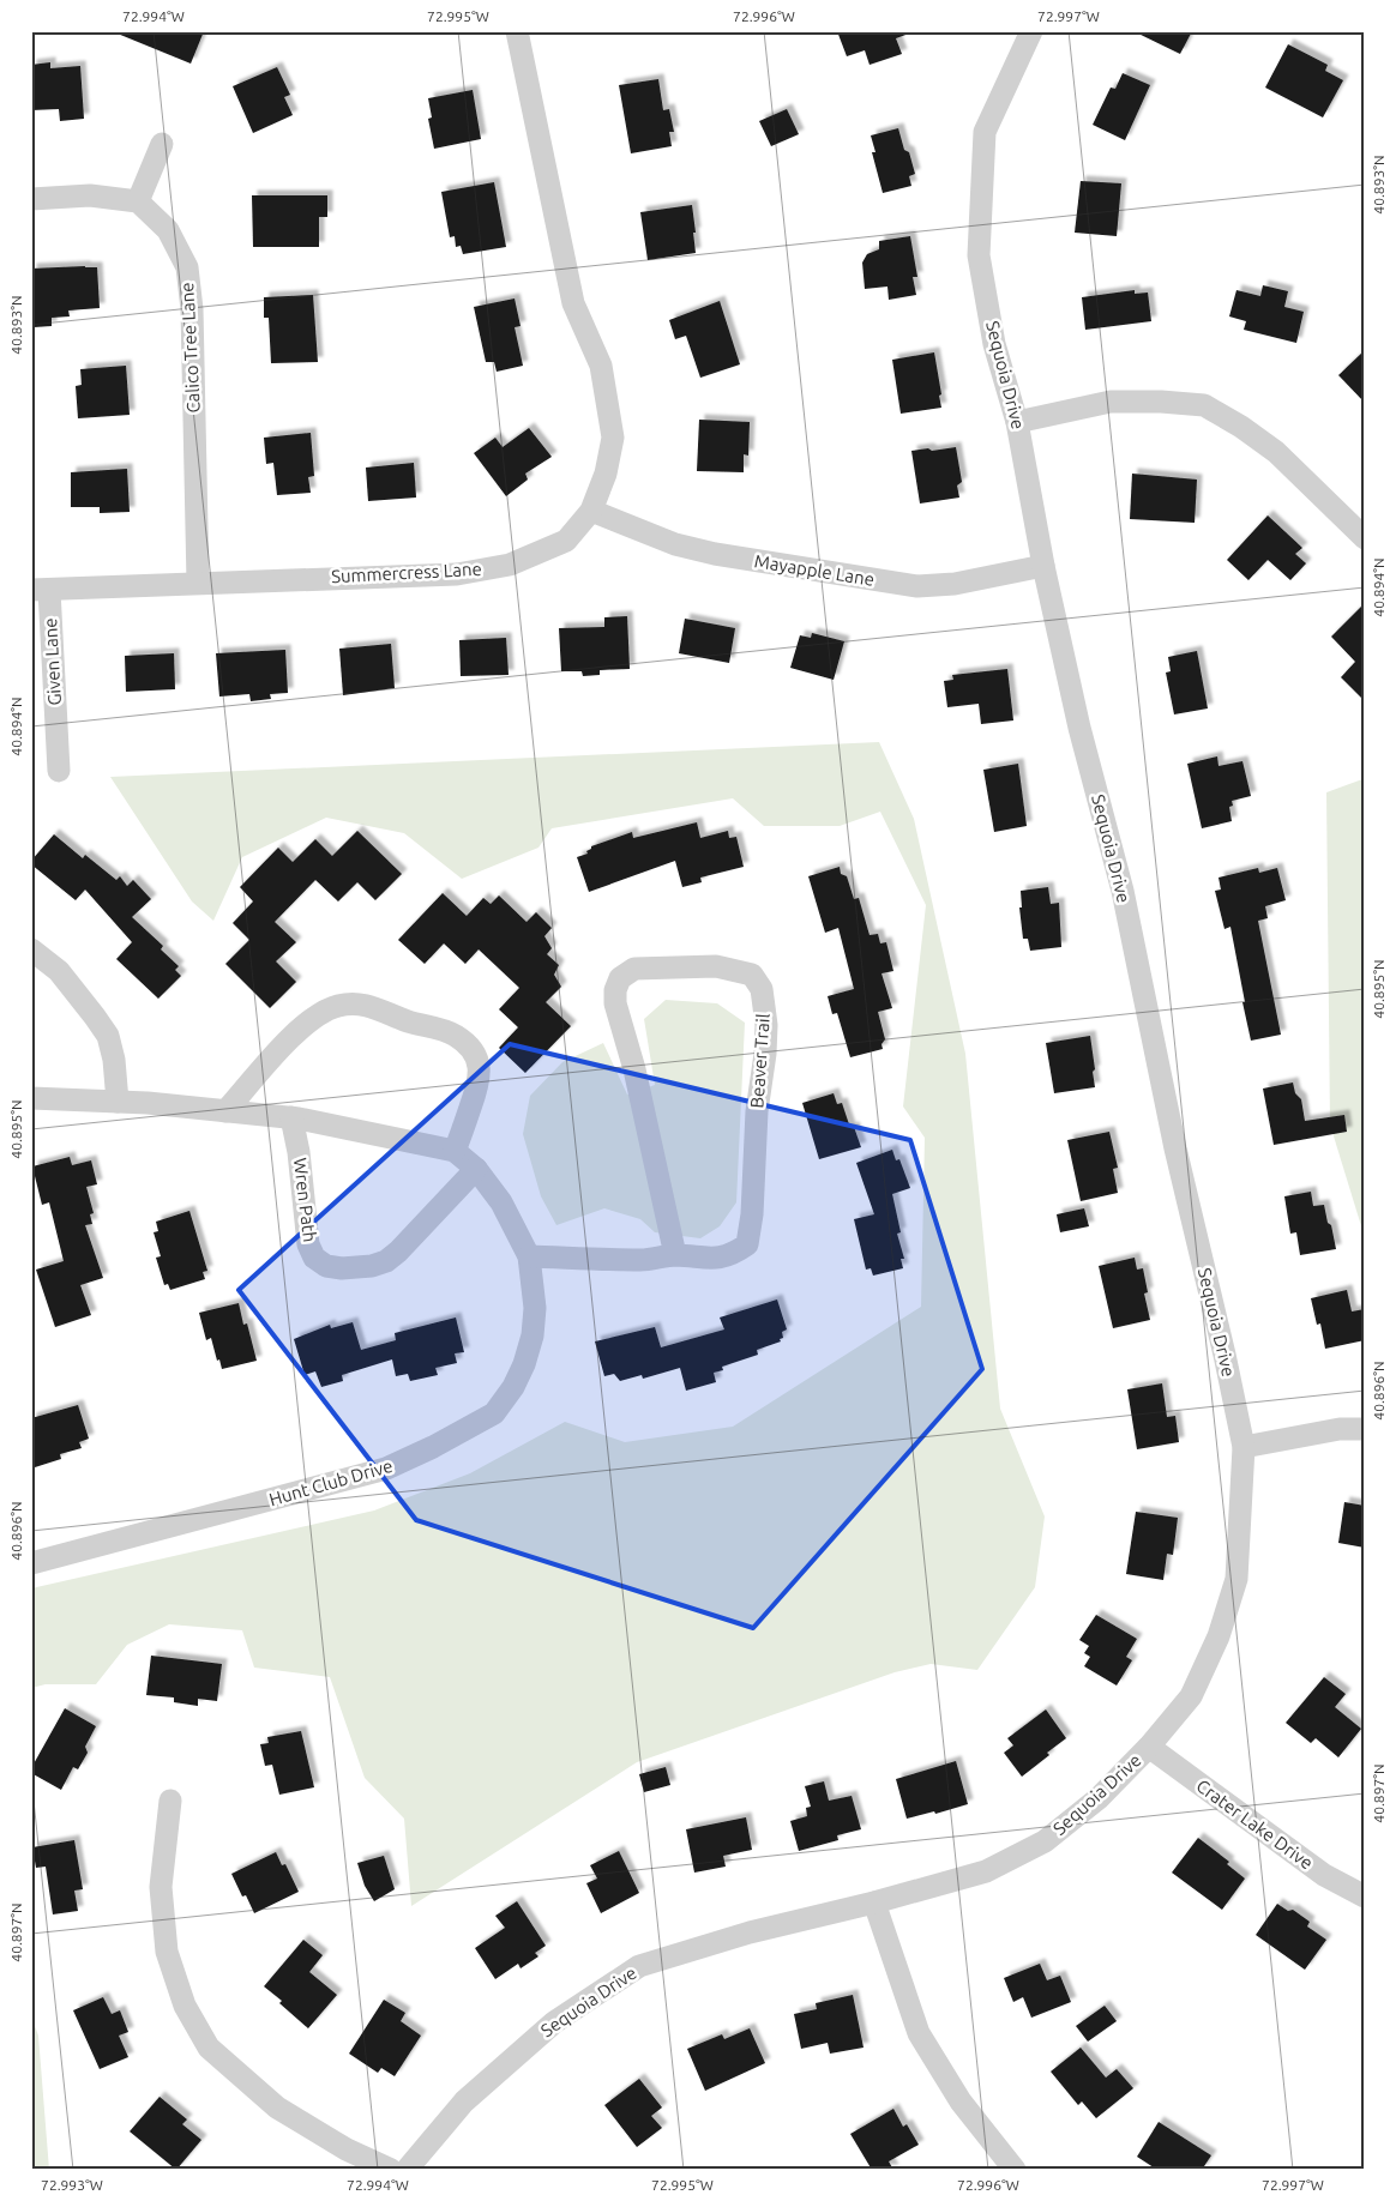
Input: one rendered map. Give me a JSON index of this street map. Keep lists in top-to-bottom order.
{
  "streets": {
    "street": [
      "Calico Tree Lane",
      "Sequoia Drive",
      "Mayapple Lane",
      "Summercress Lane",
      "Given Lane",
      "Beaver Trail",
      "Wren Path",
      "Hunt Club Drive",
      "Crater Lake Drive"
    ]
  },
  "crossings": [
    ["Calico Tree Lane", "Summercress Lane"],
    ["Sequoia Drive", "Mayapple Lane"],
    ["Sequoia Drive", "Crater Lake Drive"],
    ["Mayapple Lane", "Summercress Lane"],
    ["Summercress Lane", "Given Lane"],
    ["Wren Path", "Hunt Club Drive"]
  ],
  "coordinates": [
    "72.994°W",
    "72.995°W",
    "72.996°W",
    "72.997°W",
    "40.893°N",
    "40.894°N",
    "40.895°N",
    "40.896°N",
    "40.897°N",
    "72.993°W"
  ]
}
